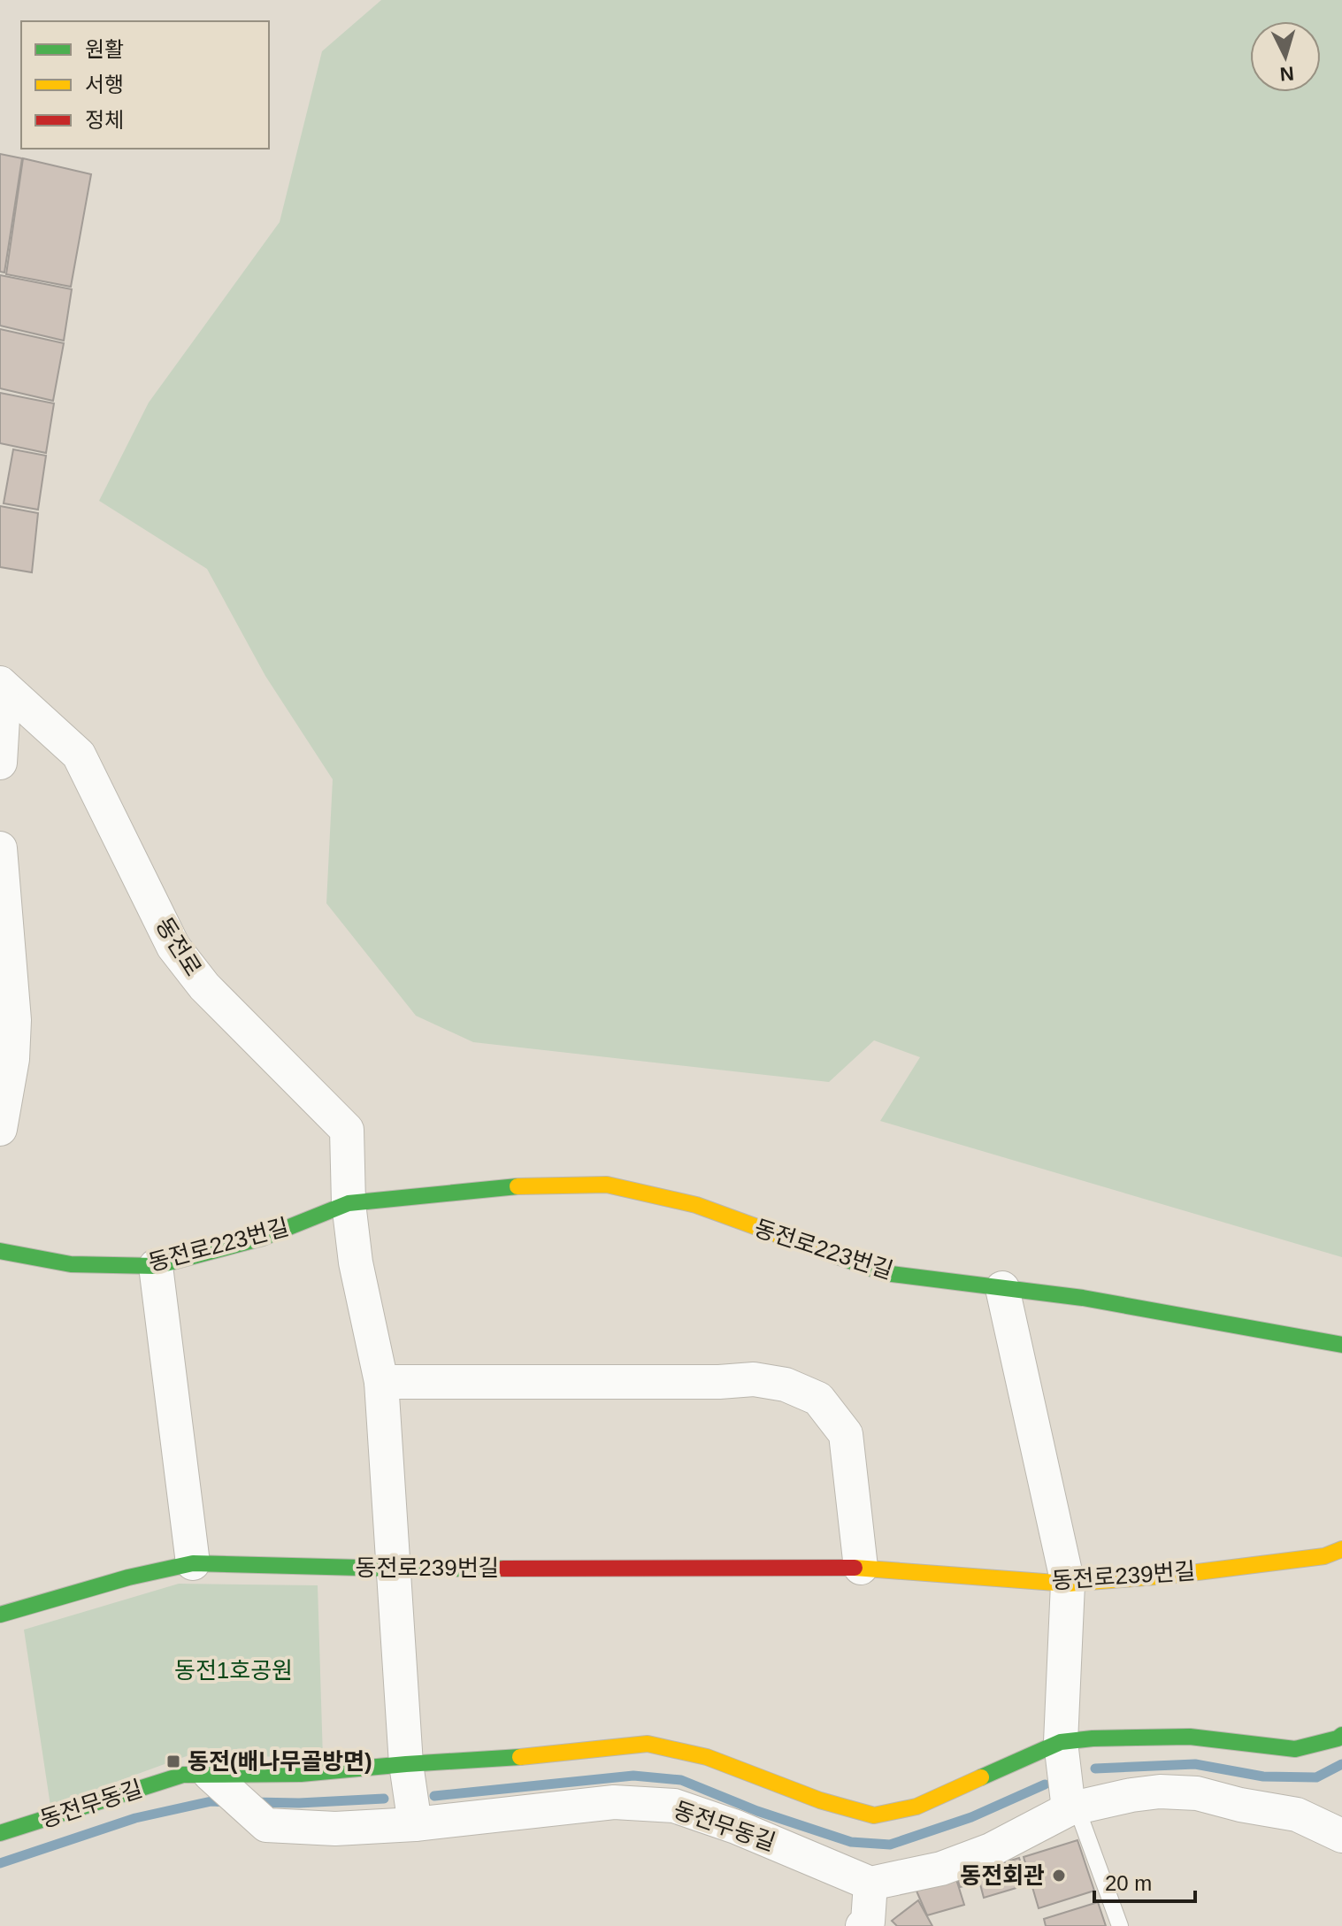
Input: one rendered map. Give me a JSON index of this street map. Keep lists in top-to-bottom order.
{
  "streets": {
    "street": [
      "동전로",
      "동전로223번길",
      "동전로239번길",
      "동전무동길"
    ]
  },
  "crossings": [
    ["동전로", "동전로223번길"]
  ],
  "parks": ["동전1호공원"],
  "places": {
    "transit": ["동전(배나무골방면)"],
    "other": ["동전회관"]
  },
  "legend": ["원활", "서행", "정체"],
  "scale_bar": "20 m",
  "north": "bottom"
}
